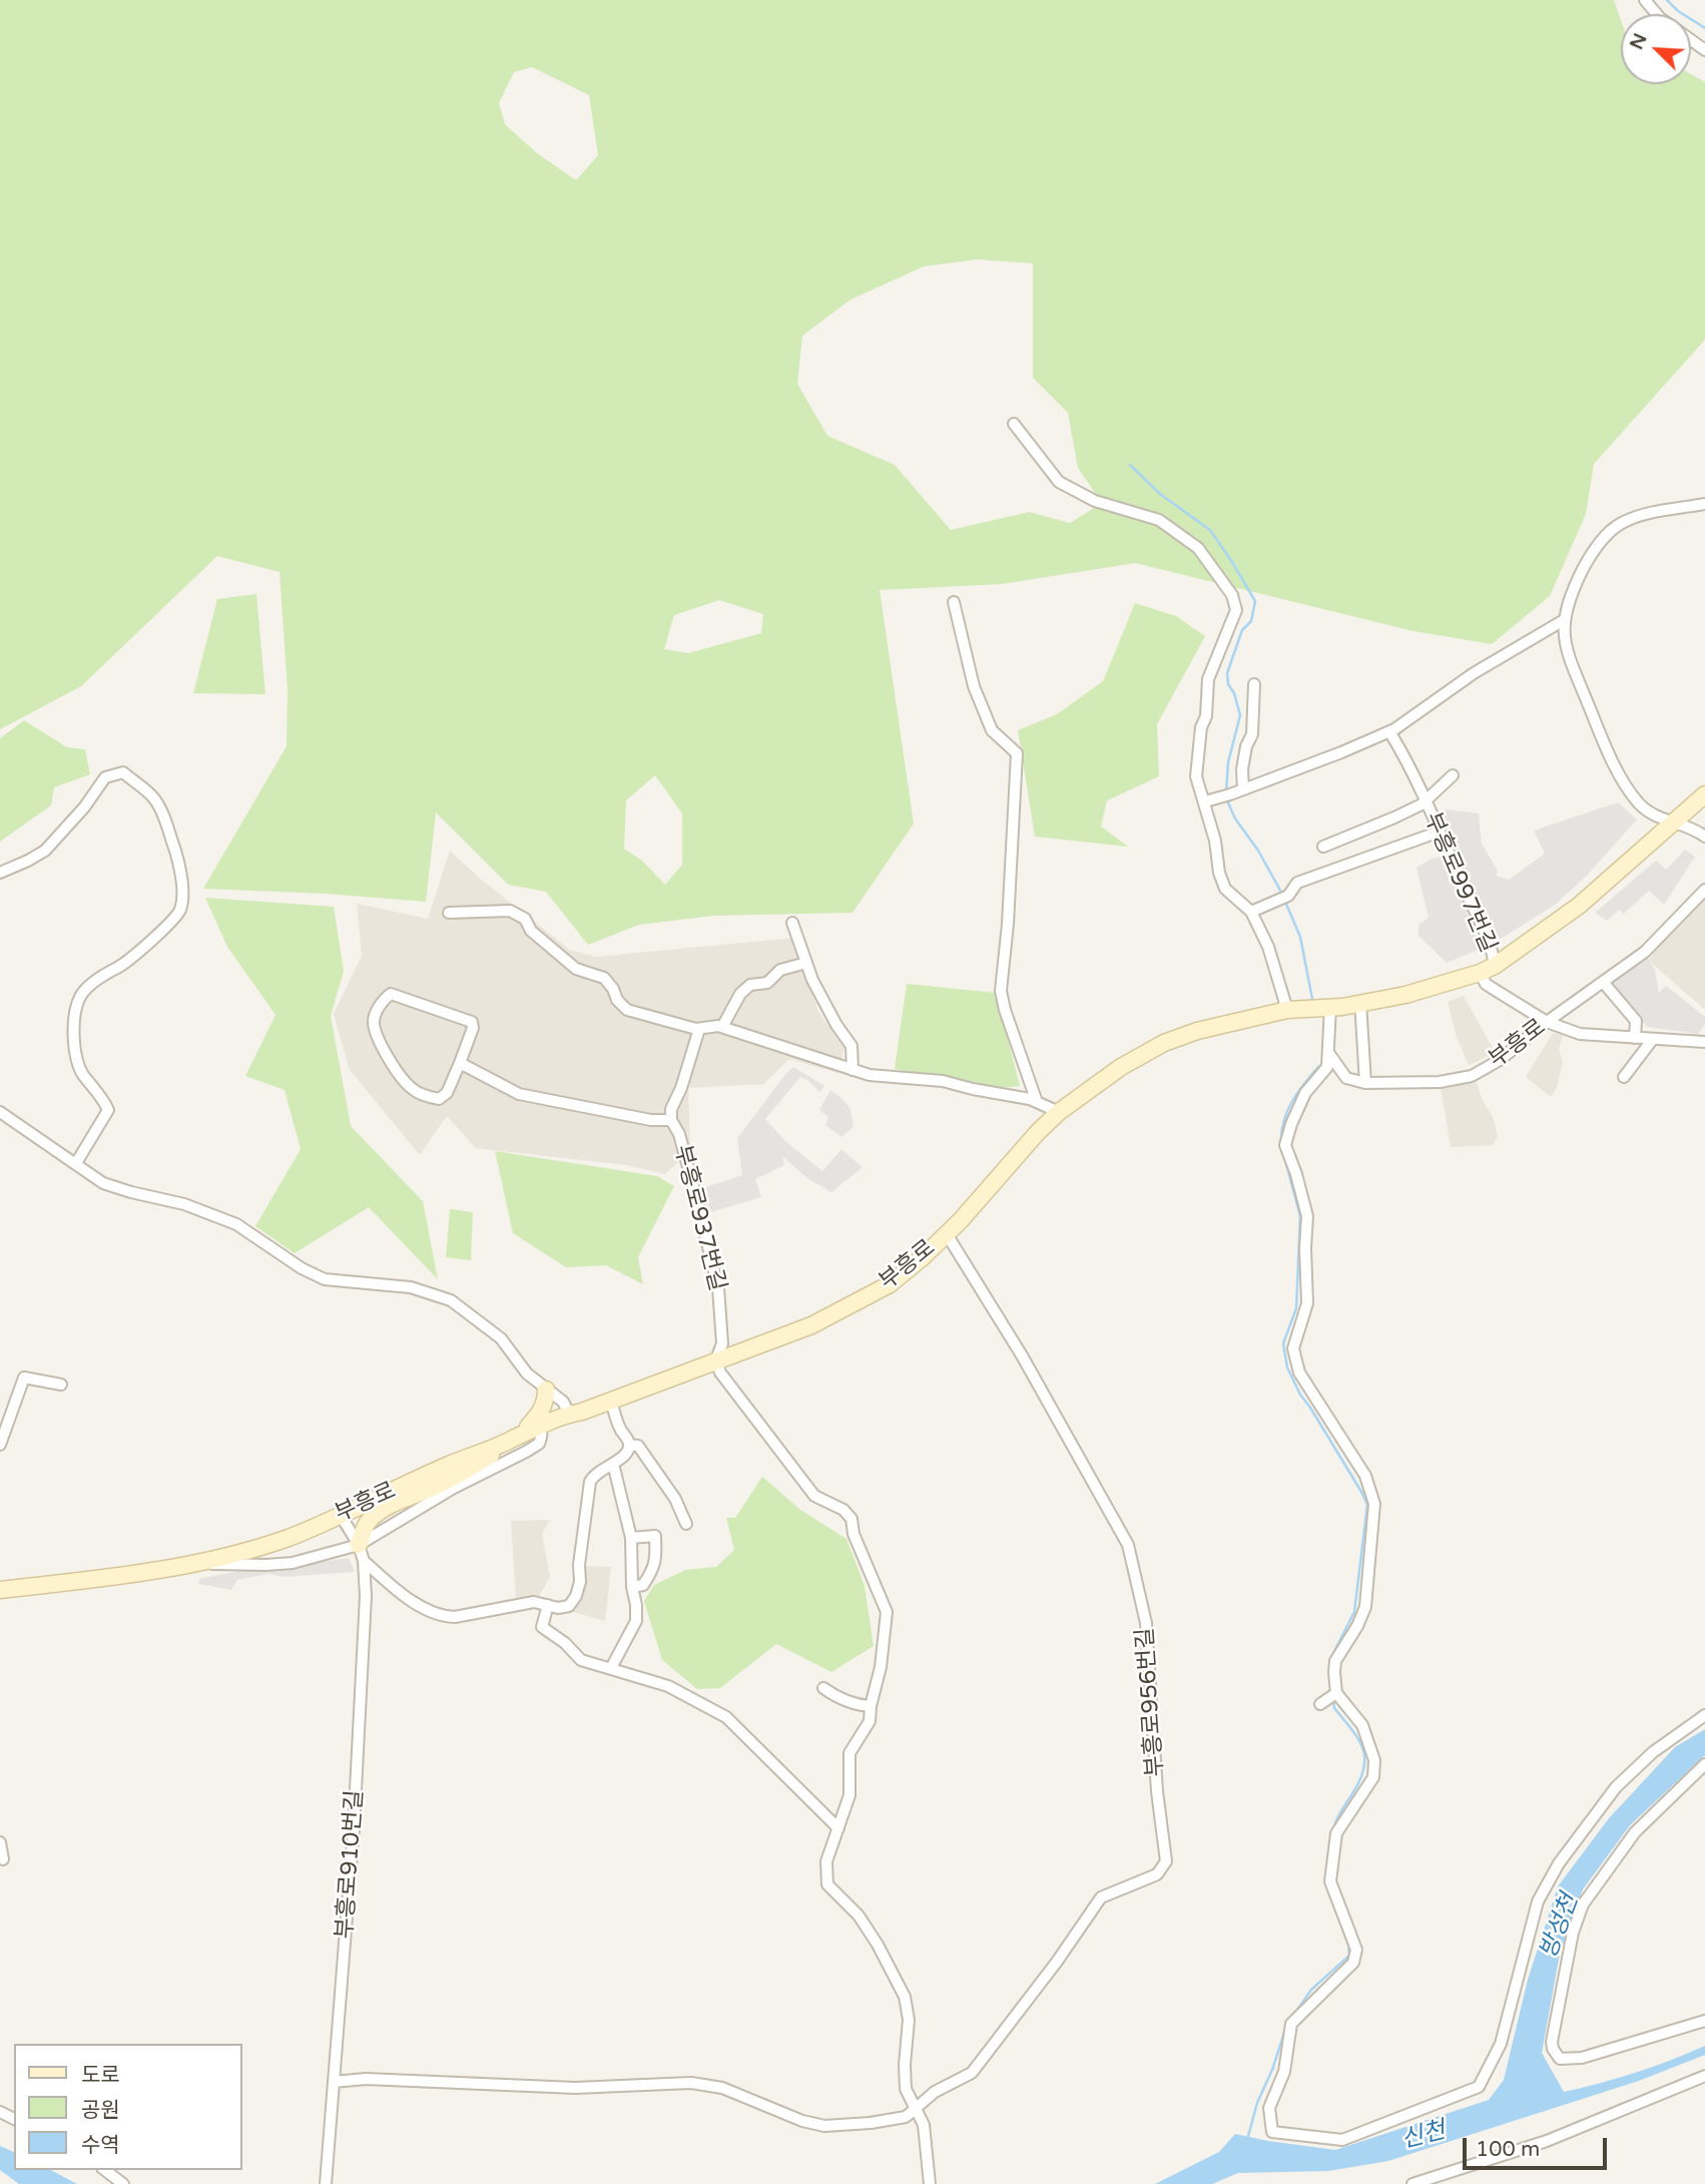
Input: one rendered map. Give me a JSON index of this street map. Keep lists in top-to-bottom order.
{
  "streets": {
    "main road": ["부흥로"],
    "street": [
      "부흥로997번길",
      "부흥로937번길",
      "부흥로956번길",
      "부흥로910번길"
    ]
  },
  "crossings": [
    ["부흥로997번길", "부흥로"],
    ["부흥로", "부흥로937번길"],
    ["부흥로", "부흥로956번길"],
    ["부흥로", "부흥로910번길"],
    ["부흥로956번길", "부흥로910번길"]
  ],
  "water": ["방성천", "신천"],
  "legend": ["도로", "공원", "수역"],
  "scale_bar": "100 m",
  "north": "top left"
}
